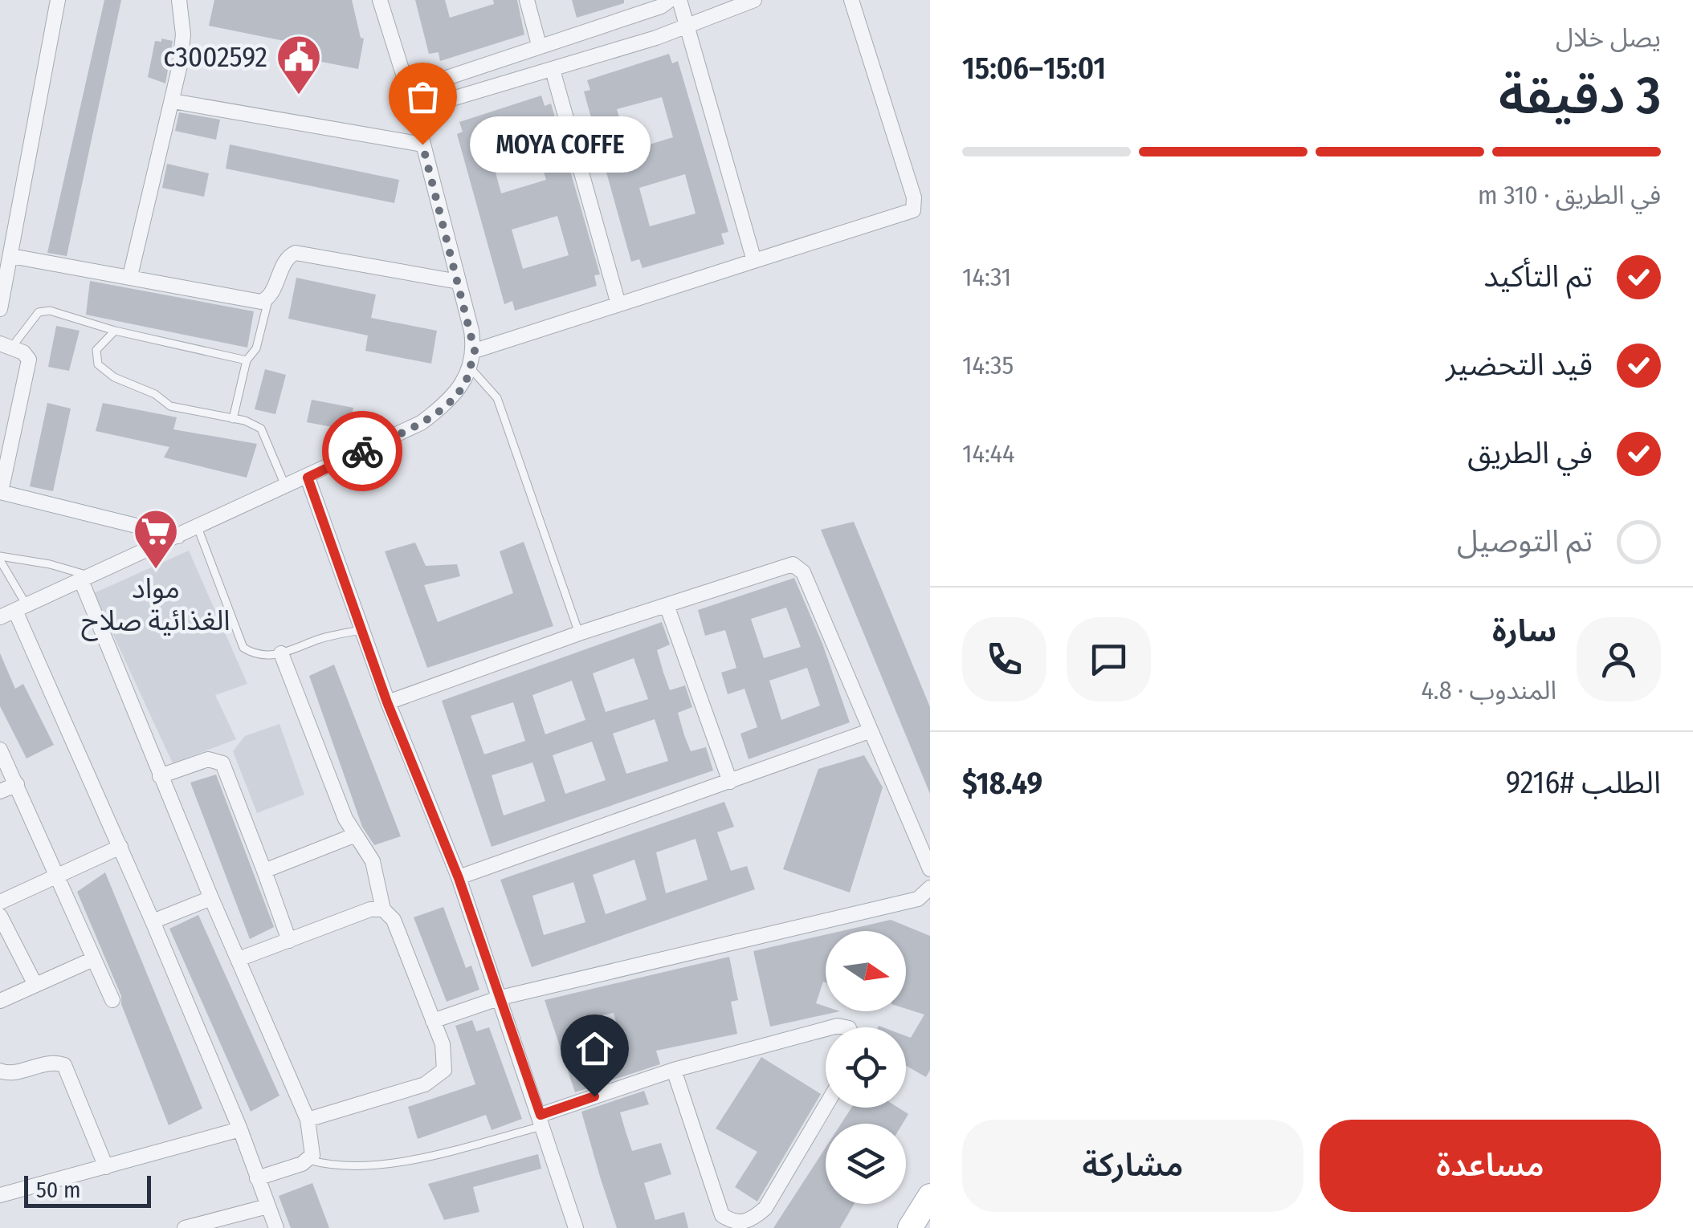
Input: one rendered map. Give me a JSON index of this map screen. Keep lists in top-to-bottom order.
{
  "places": {
    "public building": ["c3002592"],
    "other": ["MOYA COFFE"],
    "supermarket": ["مواد الغذائية صلاح"]
  },
  "scale_bar": "50 m",
  "north": "right",
  "page": {
    "heading": ["3 دقيقة", "يصل خلال", "15:01–15:06"],
    "panel": [
      "سارة",
      "المندوب · 4.8",
      "الطلب #9216",
      "$18.49"
    ],
    "bubble": "MOYA COFFE",
    "bar": "في الطريق · 310 m",
    "list": [
      ["تم التأكيد", "14:31"],
      ["قيد التحضير", "14:35"],
      ["في الطريق", "14:44"],
      "تم التوصيل"
    ],
    "buttons": ["مساعدة", "مشاركة"],
    "scale": "50 m"
  }
}
